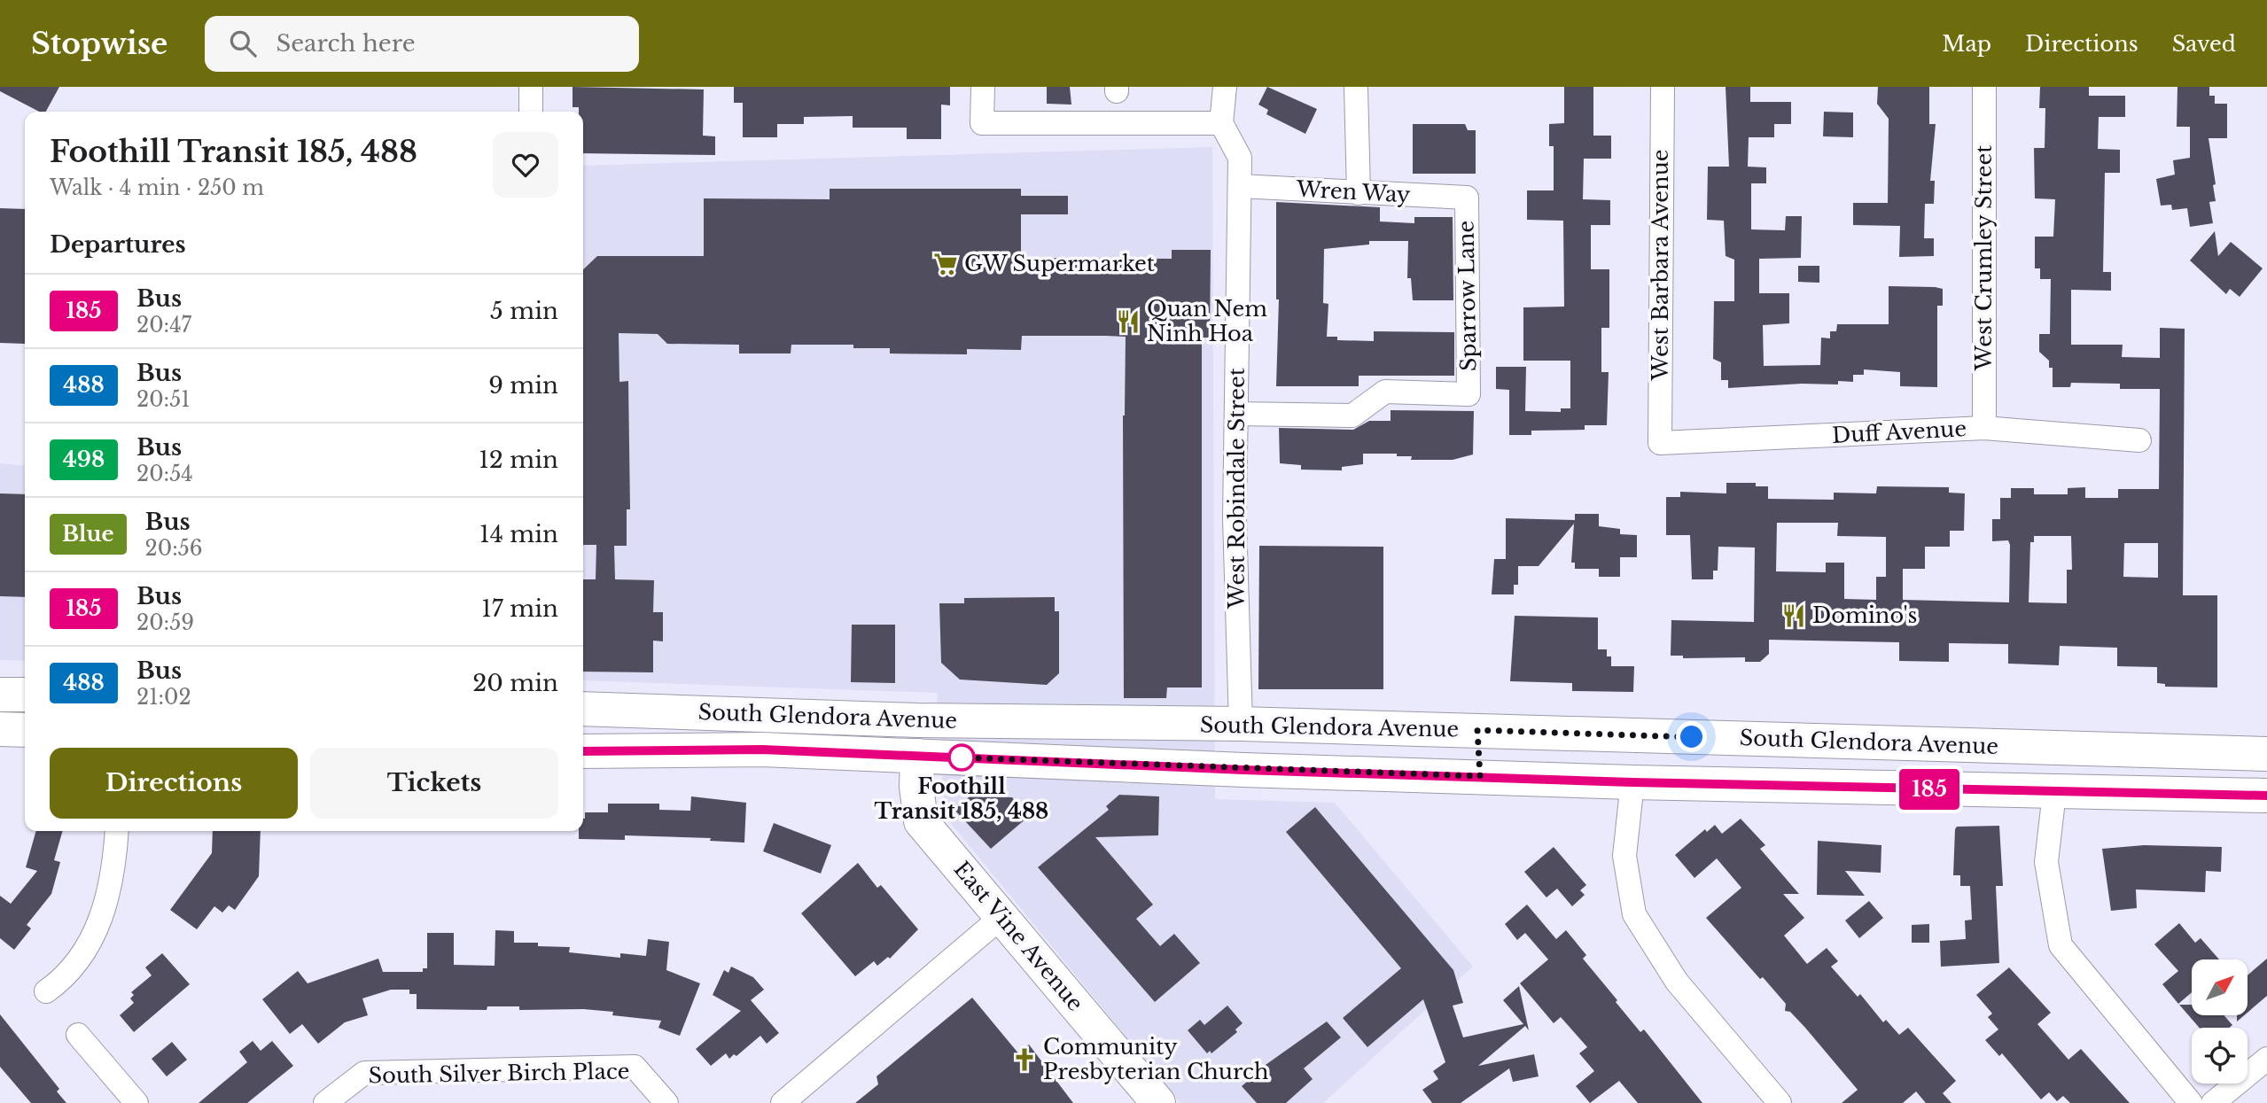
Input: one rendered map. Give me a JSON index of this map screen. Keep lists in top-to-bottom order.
{
  "streets": {
    "main road": ["South Glendora Avenue", "East Vine Avenue"],
    "street": [
      "Wren Way",
      "West Crumley Street",
      "West Barbara Avenue",
      "Sparrow Lane",
      "Duff Avenue",
      "West Robindale Street",
      "South Silver Birch Place"
    ]
  },
  "crossings": [
    ["Wren Way", "Sparrow Lane"],
    ["Wren Way", "West Robindale Street"],
    ["West Crumley Street", "Duff Avenue"],
    ["West Barbara Avenue", "Duff Avenue"],
    ["Sparrow Lane", "West Robindale Street"],
    ["West Robindale Street", "South Glendora Avenue"],
    ["South Glendora Avenue", "East Vine Avenue"]
  ],
  "places": {
    "supermarket": ["GW Supermarket"],
    "restaurant": ["Quan Nem Ninh Hoa", "Domino's"],
    "other": ["Foothill Transit 185, 488"],
    "church": ["Community Presbyterian Church"]
  },
  "lines": ["bus line 185"],
  "north": "top right",
  "page": {
    "header": "Stopwise",
    "search": "Search here",
    "nav": ["Map", "Directions", "Saved"],
    "on_map": "185",
    "heading": [
      ["Foothill Transit 185, 488", "Walk · 4 min · 250 m"],
      "Departures"
    ],
    "list": [
      {
        "mark": "185",
        "name": "Bus",
        "note": "20:47",
        "value": "5 min"
      },
      {
        "mark": "488",
        "name": "Bus",
        "note": "20:51",
        "value": "9 min"
      },
      {
        "mark": "498",
        "name": "Bus",
        "note": "20:54",
        "value": "12 min"
      },
      {
        "mark": "Blue",
        "name": "Bus",
        "note": "20:56",
        "value": "14 min"
      },
      {
        "mark": "185",
        "name": "Bus",
        "note": "20:59",
        "value": "17 min"
      },
      {
        "mark": "488",
        "name": "Bus",
        "note": "21:02",
        "value": "20 min"
      }
    ],
    "buttons": ["Directions", "Tickets"]
  }
}
